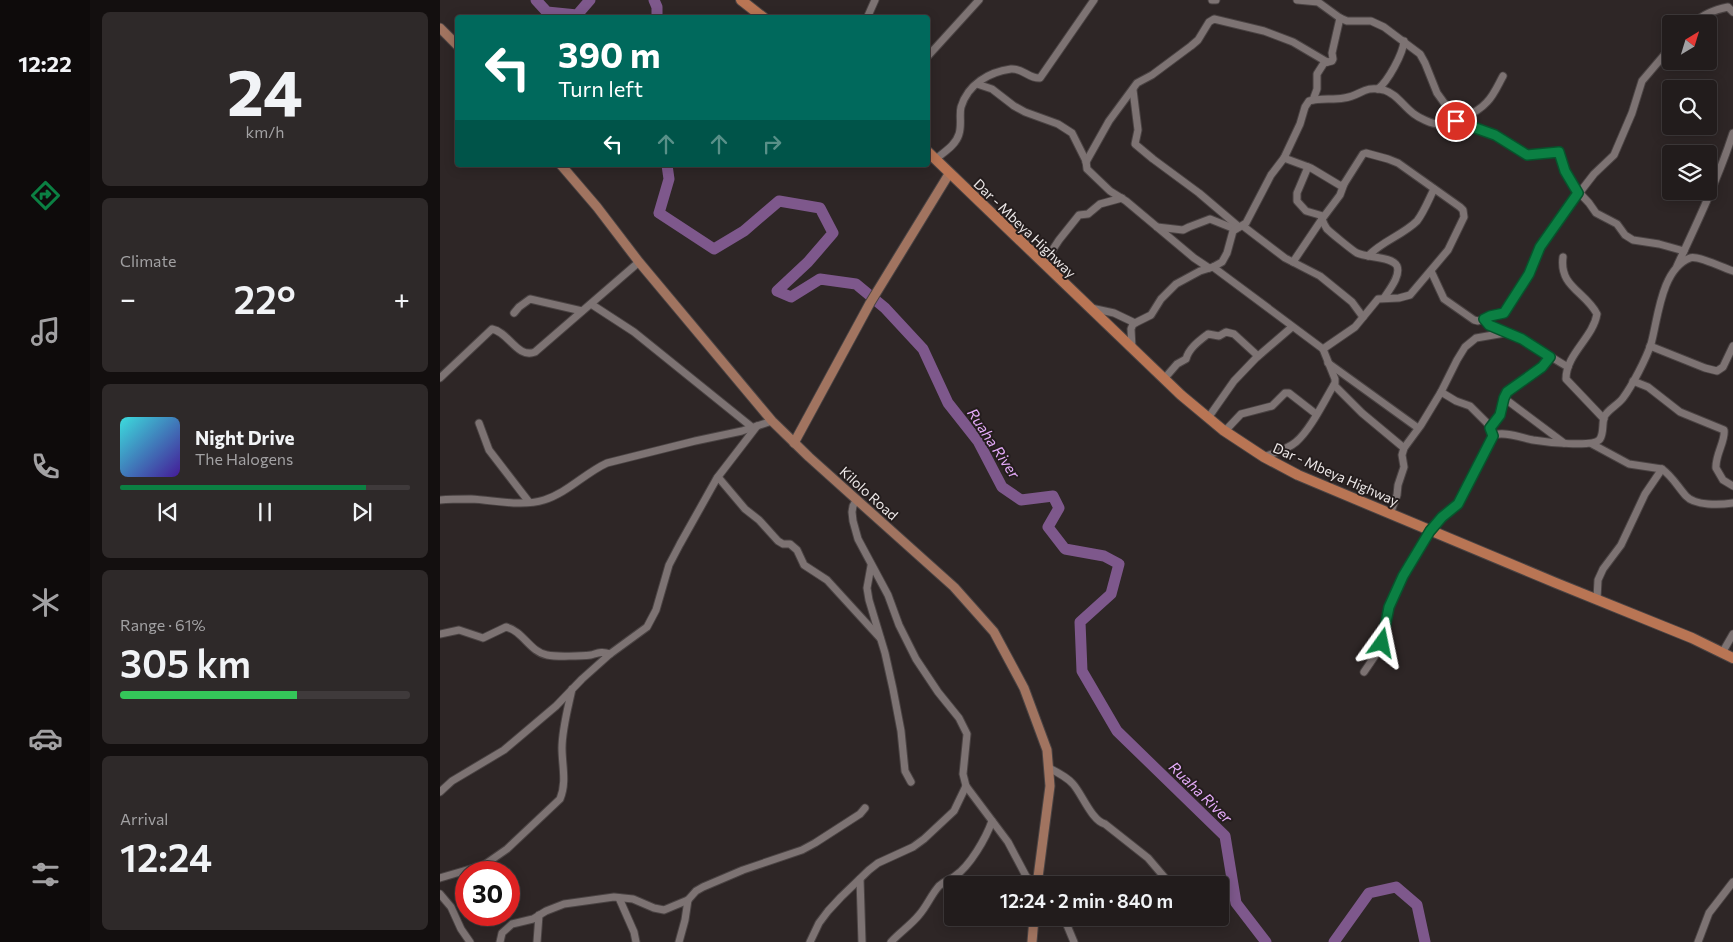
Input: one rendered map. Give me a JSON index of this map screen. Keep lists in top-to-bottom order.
{
  "streets": {
    "highway": ["Dar - Mbeya Highway"],
    "main road": ["Kilolo Road"]
  },
  "water": ["Ruaha River"],
  "north": "top right",
  "page": {
    "tabs": "12:22",
    "tile": [
      ["24", "km/h"],
      "Climate",
      ["Range · 61%", "305 km"],
      ["Arrival", "12:24"]
    ],
    "turn": ["390 m", "Turn left"],
    "heat": ["−", "22°", "+"],
    "song": ["Night Drive", "The Halogens"],
    "limit": "30",
    "trip": "12:24 · 2 min · 840 m"
  }
}
